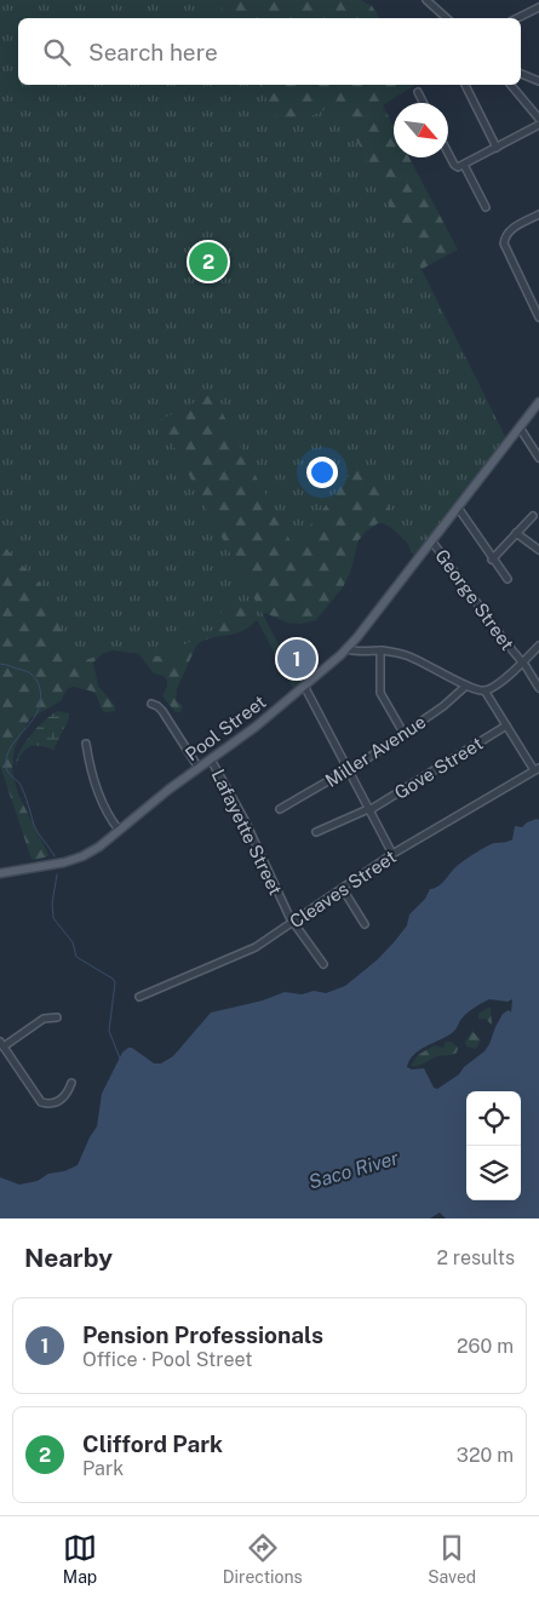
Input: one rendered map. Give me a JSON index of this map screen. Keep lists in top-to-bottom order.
{
  "streets": {
    "main road": ["Pool Street"],
    "street": [
      "George Street",
      "Miller Avenue",
      "Gove Street",
      "Lafayette Street",
      "Cleaves Street"
    ]
  },
  "crossings": [
    ["George Street", "Pool Street"],
    ["Pool Street", "Lafayette Street"],
    ["Lafayette Street", "Cleaves Street"]
  ],
  "water": ["Saco River"],
  "north": "bottom right",
  "page": {
    "search": "Search here",
    "pins": ["2", "1"],
    "heading": ["Nearby", "2 results"],
    "list": [
      {
        "mark": "1",
        "name": "Pension Professionals",
        "note": "Office · Pool Street",
        "value": "260 m"
      },
      {
        "mark": "2",
        "name": "Clifford Park",
        "note": "Park",
        "value": "320 m"
      }
    ],
    "nav": ["Map", "Directions", "Saved"]
  }
}
